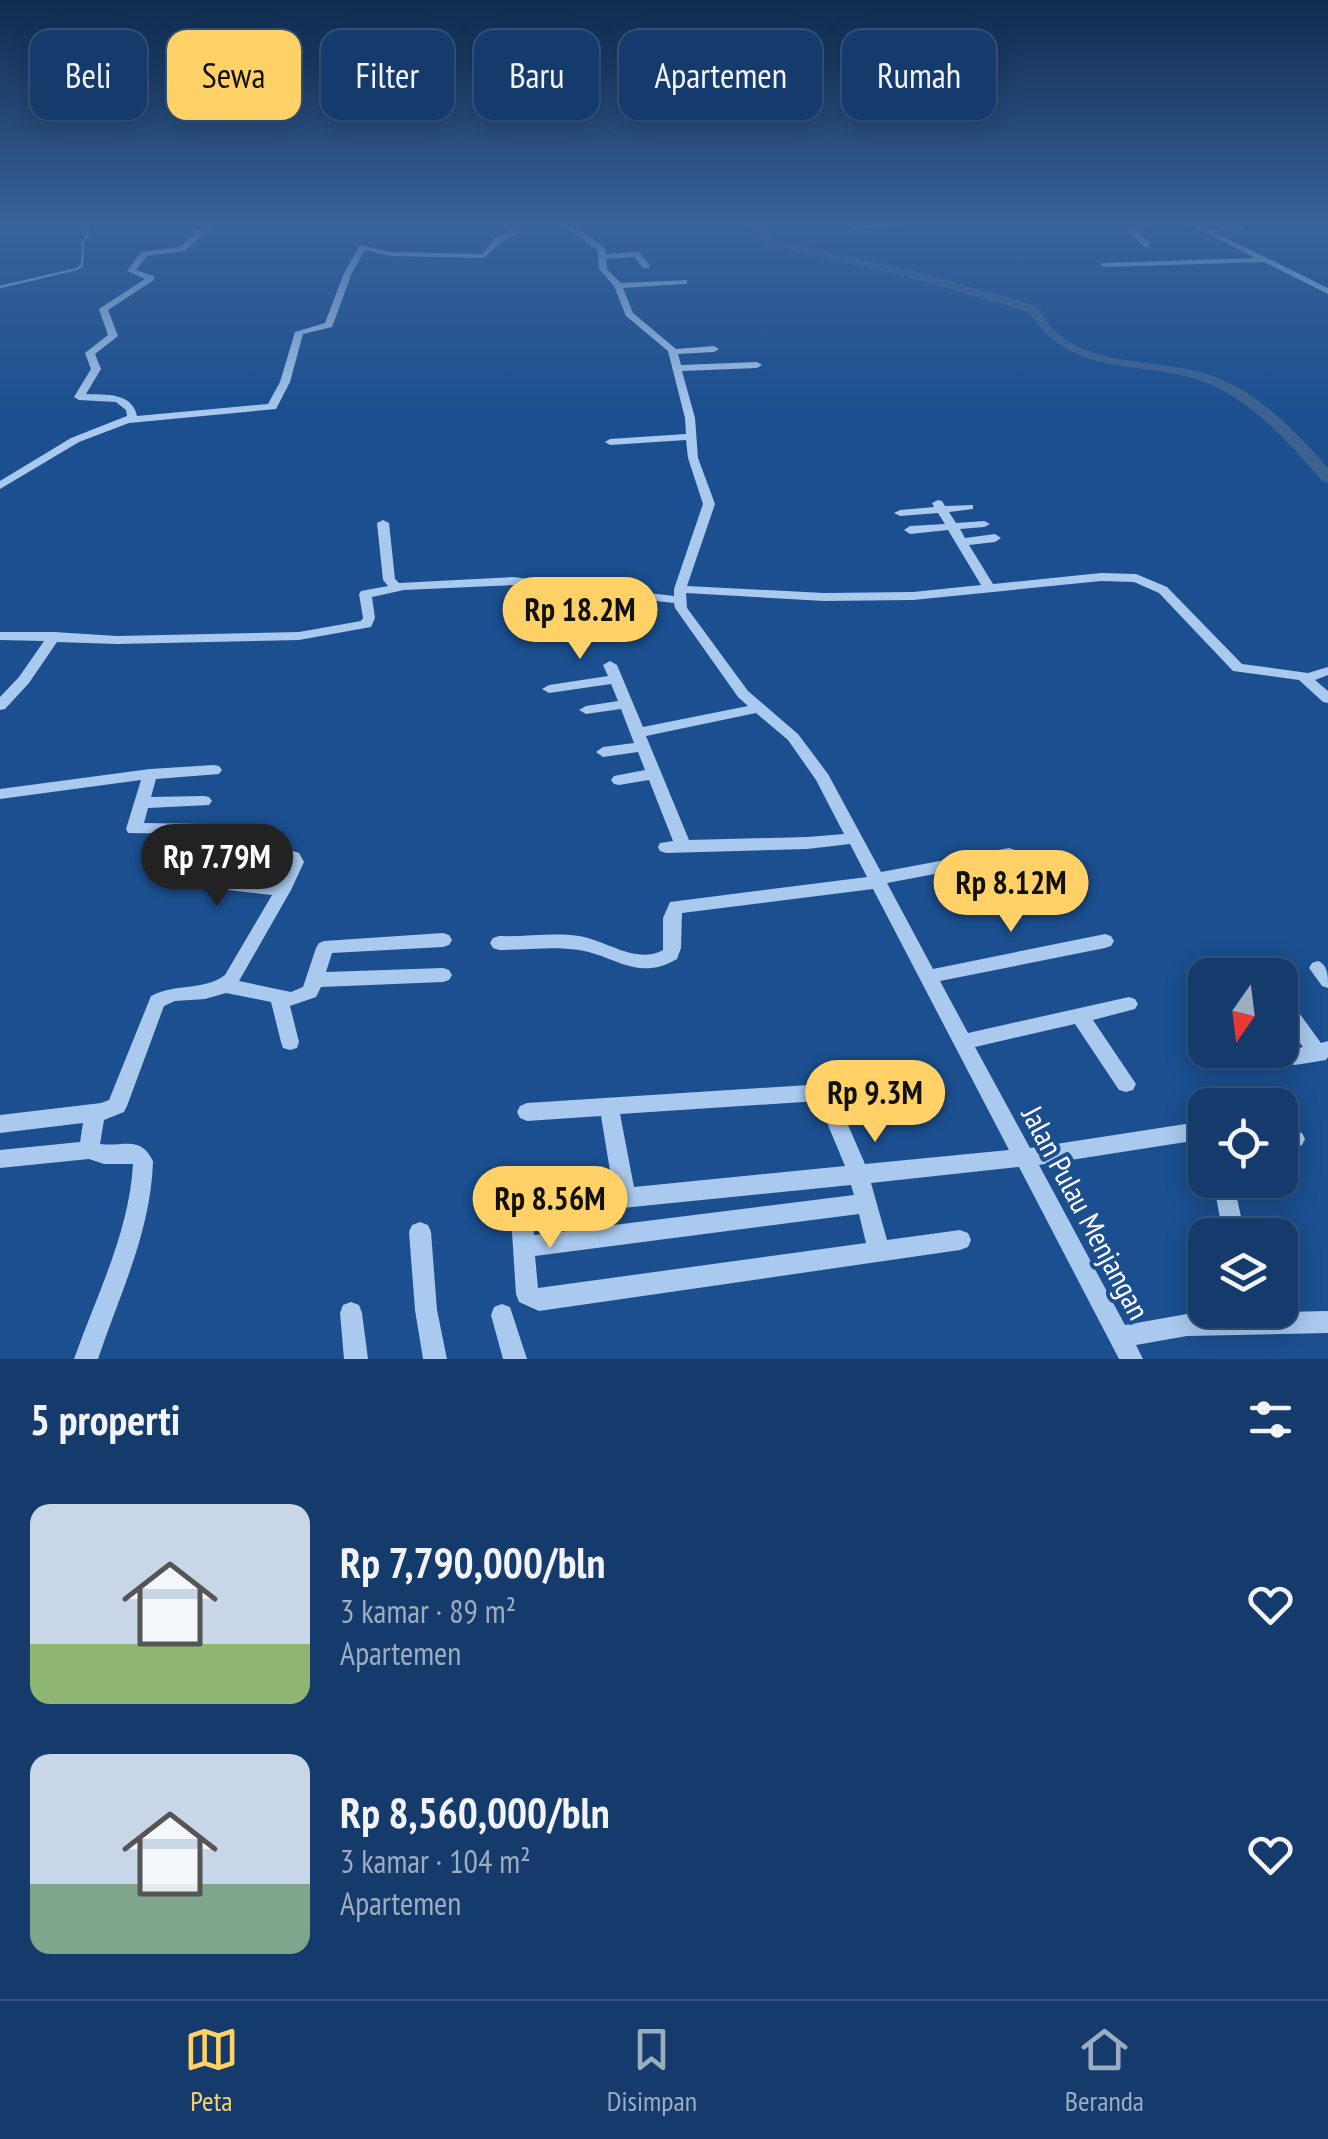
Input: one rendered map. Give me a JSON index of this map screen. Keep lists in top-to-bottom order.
{
  "streets": {
    "street": ["Jalan Pulau Menjangan"]
  },
  "north": "bottom",
  "page": {
    "chip": [
      "Beli",
      "Sewa",
      "Filter",
      "Baru",
      "Apartemen",
      "Rumah"
    ],
    "price": [
      "Rp 18.2M",
      "Rp 7.79M",
      "Rp 8.12M",
      "Rp 9.3M",
      "Rp 8.56M"
    ],
    "heading": "5 properti",
    "list": [
      {
        "name": "Rp 7,790,000/bln",
        "note": "3 kamar · 89 m² · Apartemen"
      },
      {
        "name": "Rp 8,560,000/bln",
        "note": "3 kamar · 104 m² · Apartemen"
      }
    ],
    "tabs": ["Peta", "Disimpan", "Beranda"]
  }
}
